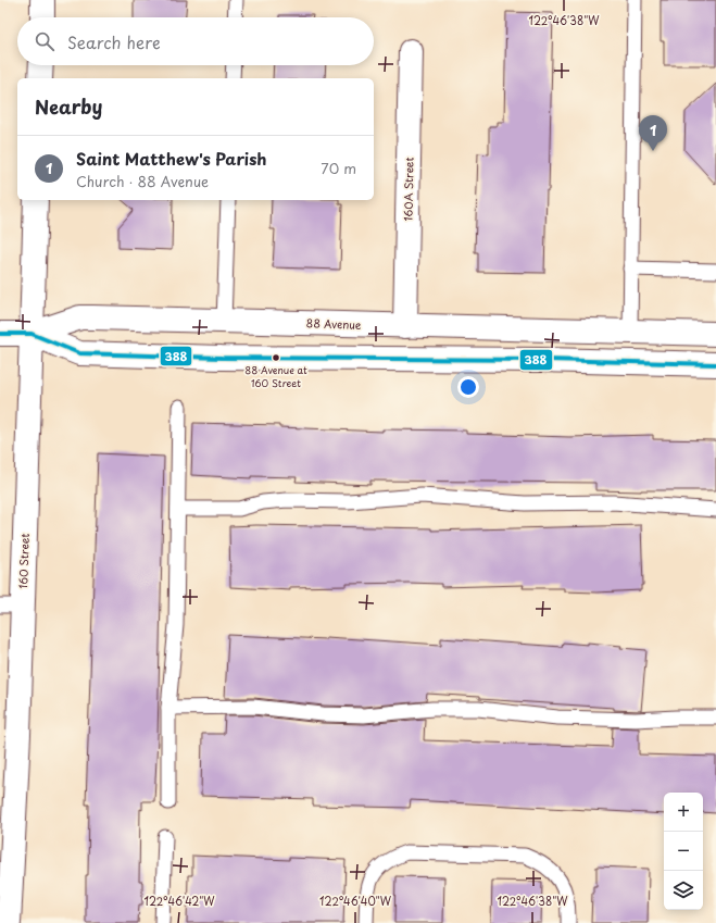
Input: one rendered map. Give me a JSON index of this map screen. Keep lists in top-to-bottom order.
{
  "streets": {
    "main road": ["160A Street", "88 Avenue", "160 Street"]
  },
  "crossings": [
    ["160A Street", "88 Avenue"],
    ["88 Avenue", "160 Street"]
  ],
  "places": ["88 Avenue at 160 Street"],
  "lines": ["transit line 388"],
  "page": {
    "search": "Search here",
    "heading": "Nearby",
    "pins": "1",
    "list": [
      {
        "mark": "1",
        "name": "Saint Matthew's Parish",
        "note": "Church · 88 Avenue",
        "value": "70 m"
      }
    ],
    "map_buttons": ["+", "−"]
  },
  "coordinates": ["122°46'38\"W", "122°46'42\"W", "122°46'40\"W"]
}
